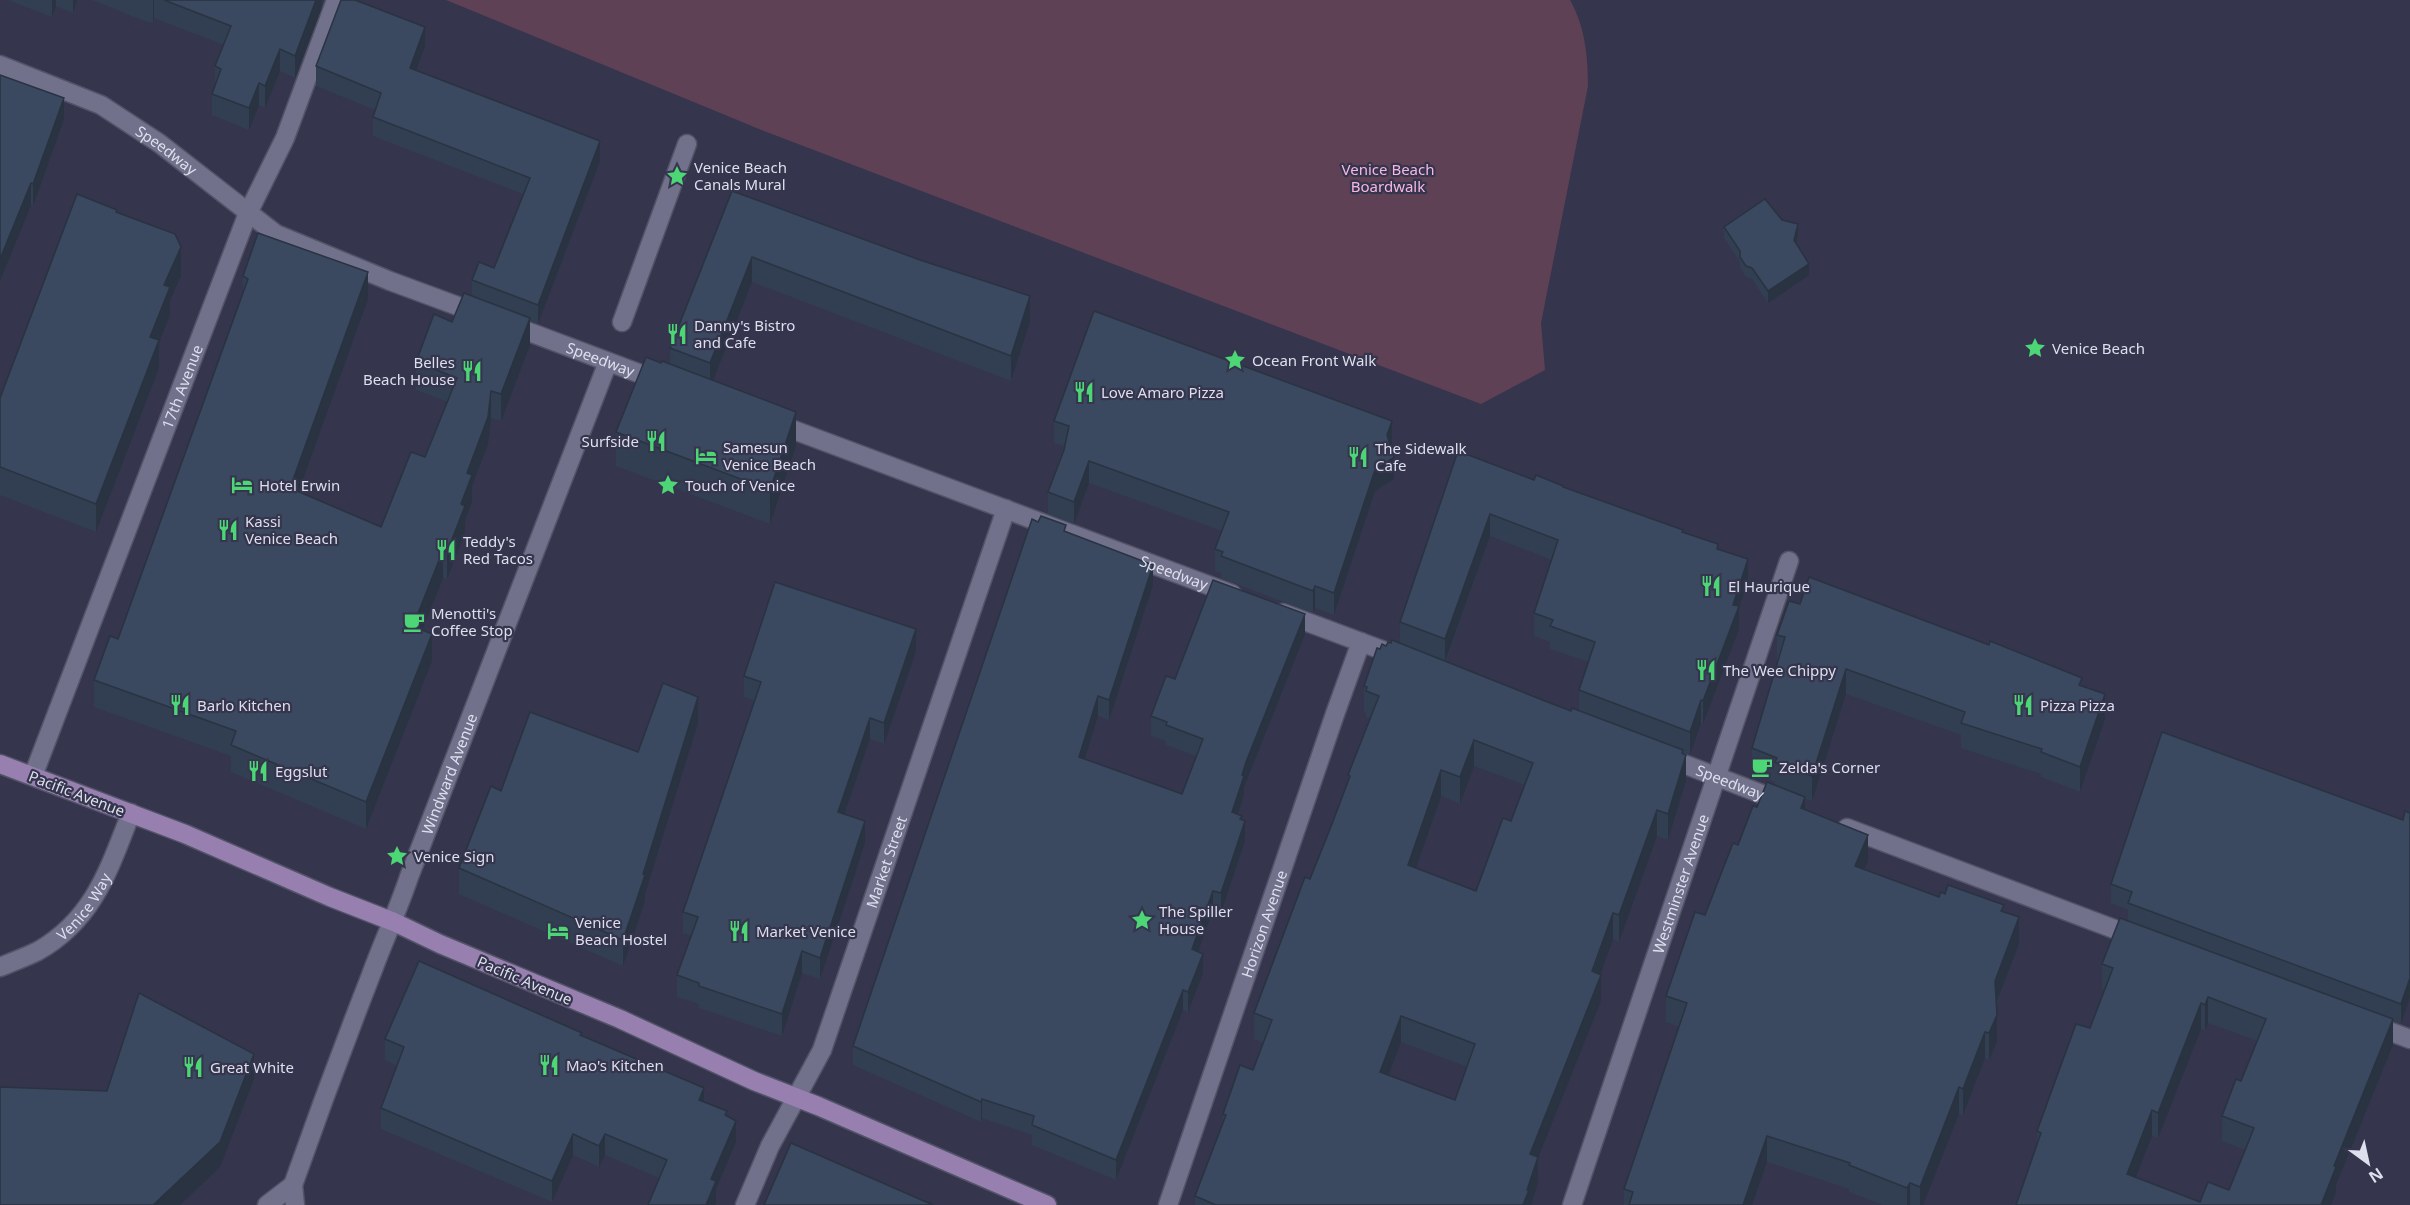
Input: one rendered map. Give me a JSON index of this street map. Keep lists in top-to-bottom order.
{
  "streets": {
    "main road": ["Pacific Avenue"],
    "street": [
      "Speedway",
      "17th Avenue",
      "Windward Avenue",
      "Market Street",
      "Westminster Avenue",
      "Venice Way",
      "Horizon Avenue"
    ]
  },
  "crossings": [
    ["Speedway", "17th Avenue"],
    ["Speedway", "Windward Avenue"],
    ["Speedway", "Market Street"],
    ["Speedway", "Westminster Avenue"],
    ["17th Avenue", "Pacific Avenue"],
    ["Windward Avenue", "Pacific Avenue"],
    ["Pacific Avenue", "Market Street"],
    ["Pacific Avenue", "Venice Way"]
  ],
  "parks": ["Venice Beach Boardwalk"],
  "places": {
    "place": [
      "Venice Beach Canals Mural",
      "Venice Beach",
      "Ocean Front Walk",
      "Touch of Venice",
      "Venice Sign",
      "The Spiller House"
    ],
    "restaurant": [
      "Danny's Bistro and Cafe",
      "Belles Beach House",
      "Love Amaro Pizza",
      "Surfside",
      "The Sidewalk Cafe",
      "Kassi Venice Beach",
      "Teddy's Red Tacos",
      "El Haurique",
      "The Wee Chippy",
      "Barlo Kitchen",
      "Pizza Pizza",
      "Eggslut",
      "Market Venice",
      "Mao's Kitchen",
      "Great White"
    ],
    "hotel": ["Samesun Venice Beach", "Hotel Erwin", "Venice Beach Hostel"],
    "cafe": ["Menotti's Coffee Stop", "Zelda's Corner"]
  },
  "north": "bottom right"
}
